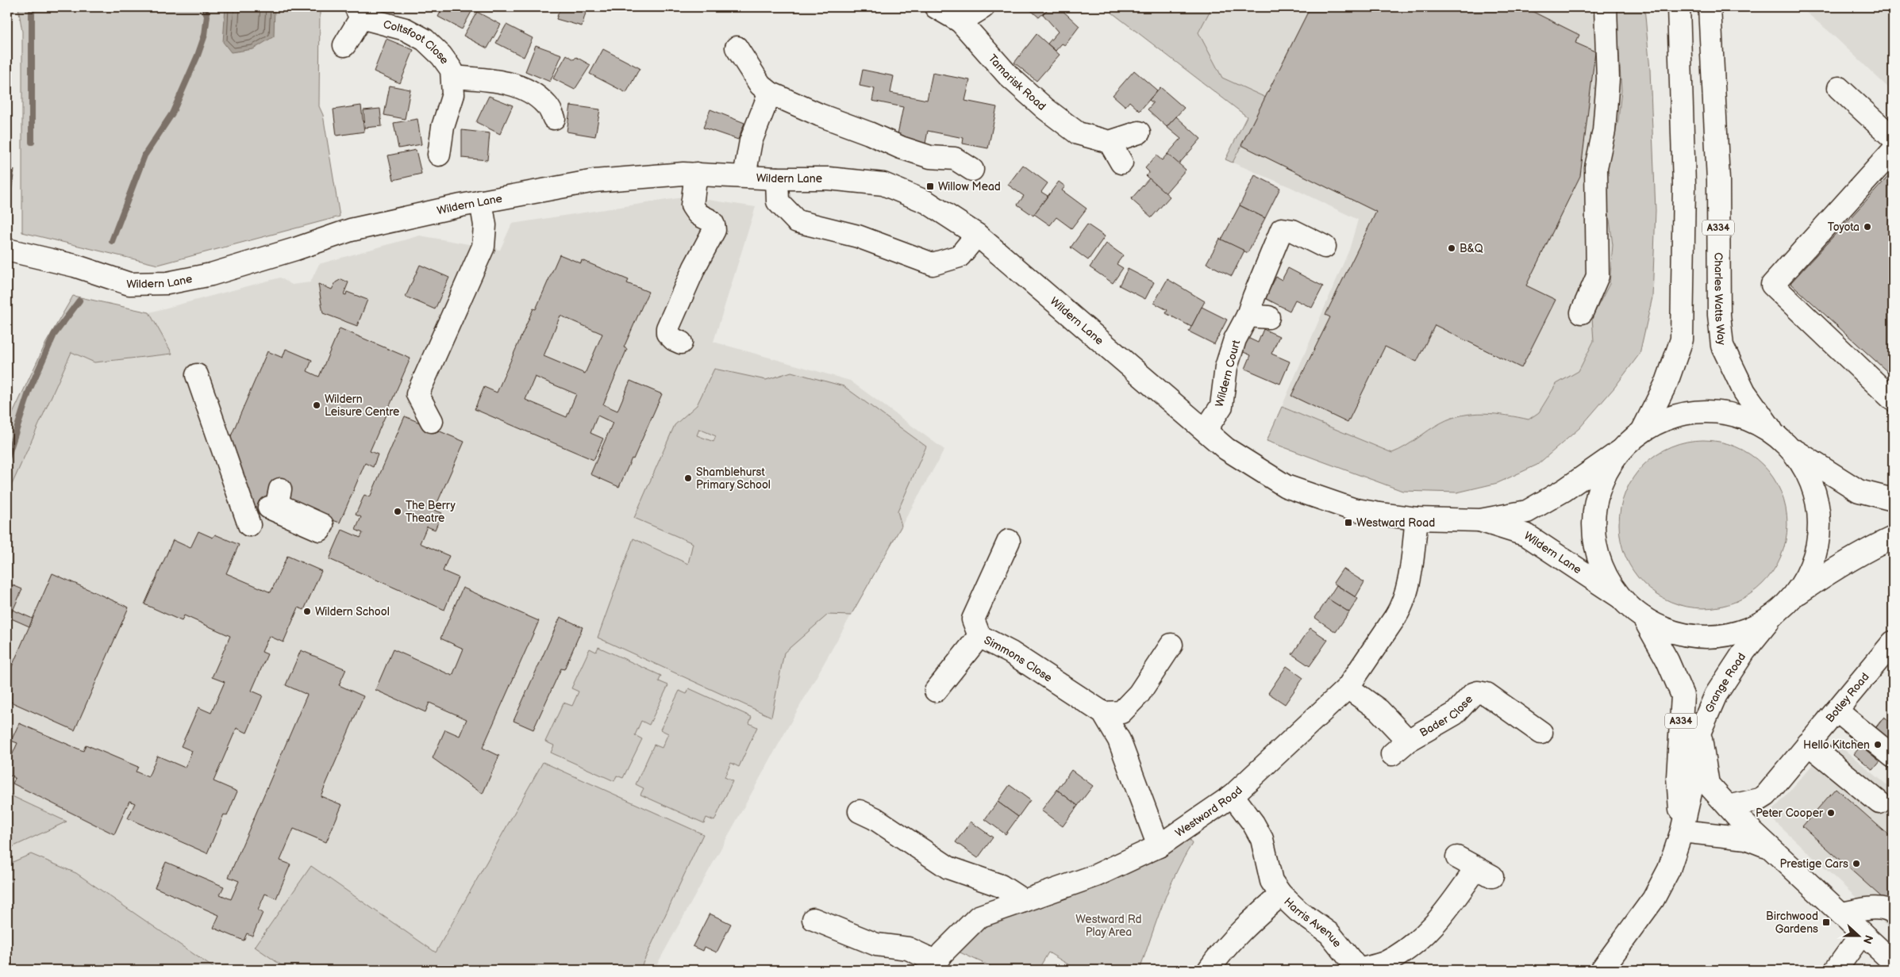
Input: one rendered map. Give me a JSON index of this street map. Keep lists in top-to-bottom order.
{
  "streets": {
    "street": [
      "Coltsfoot Close",
      "Tamarisk Road",
      "Wildern Lane",
      "A334",
      "Charles Watts Way",
      "Wildern Court",
      "Simmons Close",
      "Grange Road",
      "Botley Road",
      "Bader Close",
      "Westward Road",
      "Harris Avenue"
    ]
  },
  "crossings": [
    ["Wildern Lane", "Wildern Court"],
    ["Wildern Lane", "Westward Road"],
    ["Simmons Close", "Westward Road"],
    ["Bader Close", "Westward Road"],
    ["Westward Road", "Harris Avenue"]
  ],
  "parks": ["Westward Rd Play Area"],
  "places": {
    "transit": ["Willow Mead", "Westward Road", "Birchwood Gardens"],
    "other": [
      "Toyota",
      "B&Q",
      "Wildern Leisure Centre",
      "Shamblehurst Primary School",
      "The Berry Theatre",
      "Wildern School",
      "Hello Kitchen",
      "Peter Cooper",
      "Prestige Cars"
    ]
  },
  "north": "right"
}
